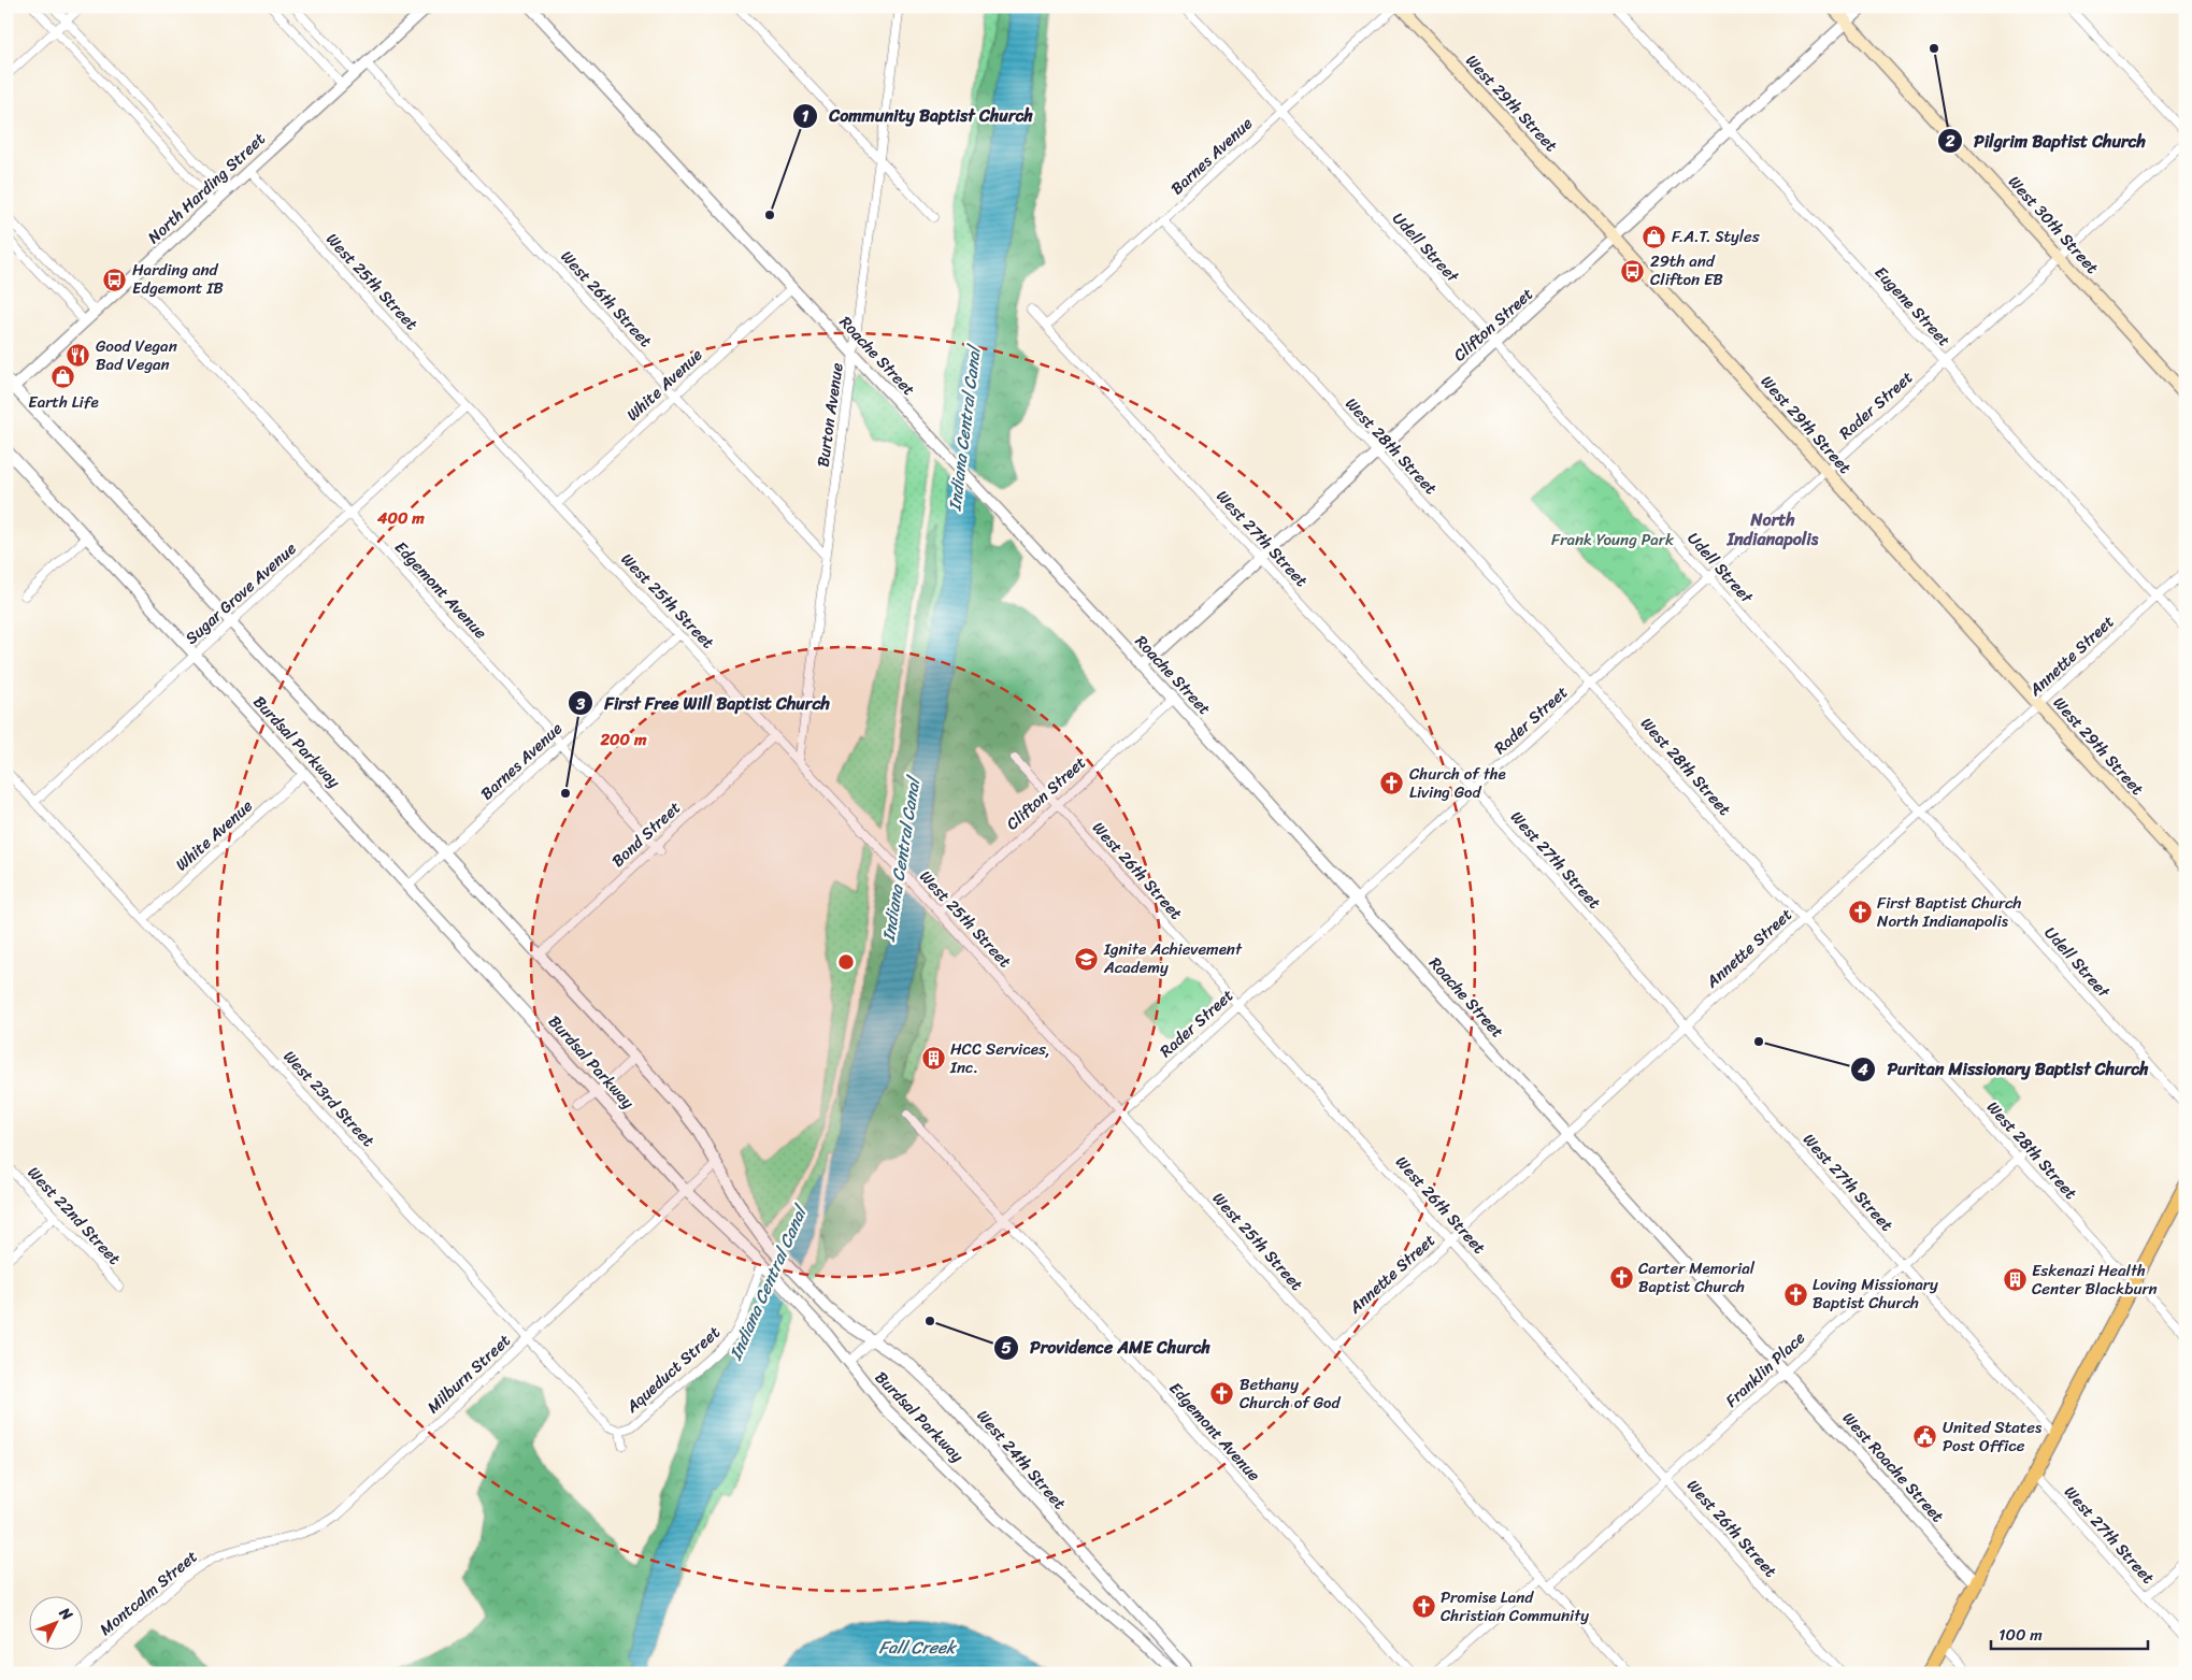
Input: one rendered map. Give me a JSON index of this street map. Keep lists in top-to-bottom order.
{
  "streets": {
    "main road": ["West 29th Street", "West 30th Street"],
    "street": [
      "Barnes Avenue",
      "North Harding Street",
      "Udell Street",
      "West 25th Street",
      "West 26th Street",
      "Eugene Street",
      "Clifton Street",
      "Roache Street",
      "White Avenue",
      "Rader Street",
      "Burton Avenue",
      "West 28th Street",
      "West 27th Street",
      "Edgemont Avenue",
      "Sugar Grove Avenue",
      "Annette Street",
      "Burdsal Parkway",
      "Bond Street",
      "West 23rd Street",
      "West 22nd Street",
      "Aqueduct Street",
      "Franklin Place",
      "Milburn Street",
      "West 24th Street",
      "West Roache Street",
      "Montcalm Street"
    ]
  },
  "crossings": [
    ["West 29th Street", "Barnes Avenue"],
    ["West 29th Street", "Clifton Street"],
    ["West 29th Street", "Rader Street"],
    ["West 29th Street", "Annette Street"],
    ["Barnes Avenue", "Udell Street"],
    ["Barnes Avenue", "West 25th Street"],
    ["Barnes Avenue", "West 28th Street"],
    ["Barnes Avenue", "West 27th Street"],
    ["Barnes Avenue", "Edgemont Avenue"],
    ["Barnes Avenue", "Burdsal Parkway"],
    ["North Harding Street", "West 25th Street"],
    ["North Harding Street", "West 26th Street"],
    ["North Harding Street", "Edgemont Avenue"],
    ["North Harding Street", "Burdsal Parkway"],
    ["West 30th Street", "Clifton Street"],
    ["West 30th Street", "Rader Street"],
    ["Udell Street", "Clifton Street"],
    ["Udell Street", "Rader Street"],
    ["Udell Street", "Annette Street"],
    ["West 25th Street", "Clifton Street"],
    ["West 25th Street", "White Avenue"],
    ["West 25th Street", "Rader Street"],
    ["West 25th Street", "Burton Avenue"],
    ["West 25th Street", "Sugar Grove Avenue"],
    ["West 25th Street", "Annette Street"],
    ["West 25th Street", "Bond Street"],
    ["West 25th Street", "Franklin Place"],
    ["West 26th Street", "Clifton Street"],
    ["West 26th Street", "White Avenue"],
    ["West 26th Street", "Rader Street"],
    ["West 26th Street", "Burton Avenue"],
    ["West 26th Street", "Annette Street"],
    ["West 26th Street", "Franklin Place"],
    ["Eugene Street", "Clifton Street"],
    ["Eugene Street", "Rader Street"],
    ["Eugene Street", "Annette Street"],
    ["Clifton Street", "Roache Street"],
    ["Clifton Street", "West 28th Street"],
    ["Clifton Street", "West 27th Street"],
    ["Roache Street", "White Avenue"],
    ["Roache Street", "Rader Street"],
    ["Roache Street", "Burton Avenue"],
    ["Roache Street", "Annette Street"],
    ["Roache Street", "Franklin Place"],
    ["Roache Street", "West Roache Street"],
    ["White Avenue", "Burdsal Parkway"],
    ["White Avenue", "West 23rd Street"],
    ["Rader Street", "West 28th Street"],
    ["Rader Street", "West 27th Street"],
    ["Rader Street", "Edgemont Avenue"],
    ["Rader Street", "Burdsal Parkway"],
    ["Rader Street", "West 24th Street"],
    ["West 28th Street", "Annette Street"],
    ["West 28th Street", "Franklin Place"],
    ["West 27th Street", "Annette Street"],
    ["West 27th Street", "Franklin Place"],
    ["Edgemont Avenue", "Sugar Grove Avenue"],
    ["Edgemont Avenue", "Bond Street"],
    ["Sugar Grove Avenue", "Burdsal Parkway"],
    ["Sugar Grove Avenue", "West 23rd Street"],
    ["Burdsal Parkway", "Bond Street"],
    ["Burdsal Parkway", "Aqueduct Street"],
    ["Burdsal Parkway", "Milburn Street"],
    ["Burdsal Parkway", "West 24th Street"],
    ["West 23rd Street", "Aqueduct Street"],
    ["West 23rd Street", "Milburn Street"],
    ["Franklin Place", "West Roache Street"],
    ["Milburn Street", "Montcalm Street"]
  ],
  "districts": ["North Indianapolis"],
  "water": ["Indiana Central Canal", "Fall Creek"],
  "parks": ["Frank Young Park"],
  "places": {
    "other": [
      "Pilgrim Baptist Church",
      "Community Baptist Church",
      "First Free Will Baptist Church",
      "Puritan Missionary Baptist Church",
      "Providence AME Church"
    ],
    "shop": ["F.A.T. Styles", "Earth Life"],
    "bus stop": ["29th and Clifton EB", "Harding and Edgemont IB"],
    "restaurant": ["Good Vegan Bad Vegan"],
    "church": [
      "Church of the Living God",
      "First Baptist Church North Indianapolis",
      "Carter Memorial Baptist Church",
      "Loving Missionary Baptist Church",
      "Bethany Church of God",
      "Promise Land Christian Community"
    ],
    "school or university": ["Ignite Achievement Academy"],
    "building": ["HCC Services, Inc.", "Eskenazi Health Center Blackburn"],
    "public building": ["United States Post Office"]
  },
  "scale_bar": "100 m",
  "north": "top right",
  "rings": ["400 m", "200 m"]
}
